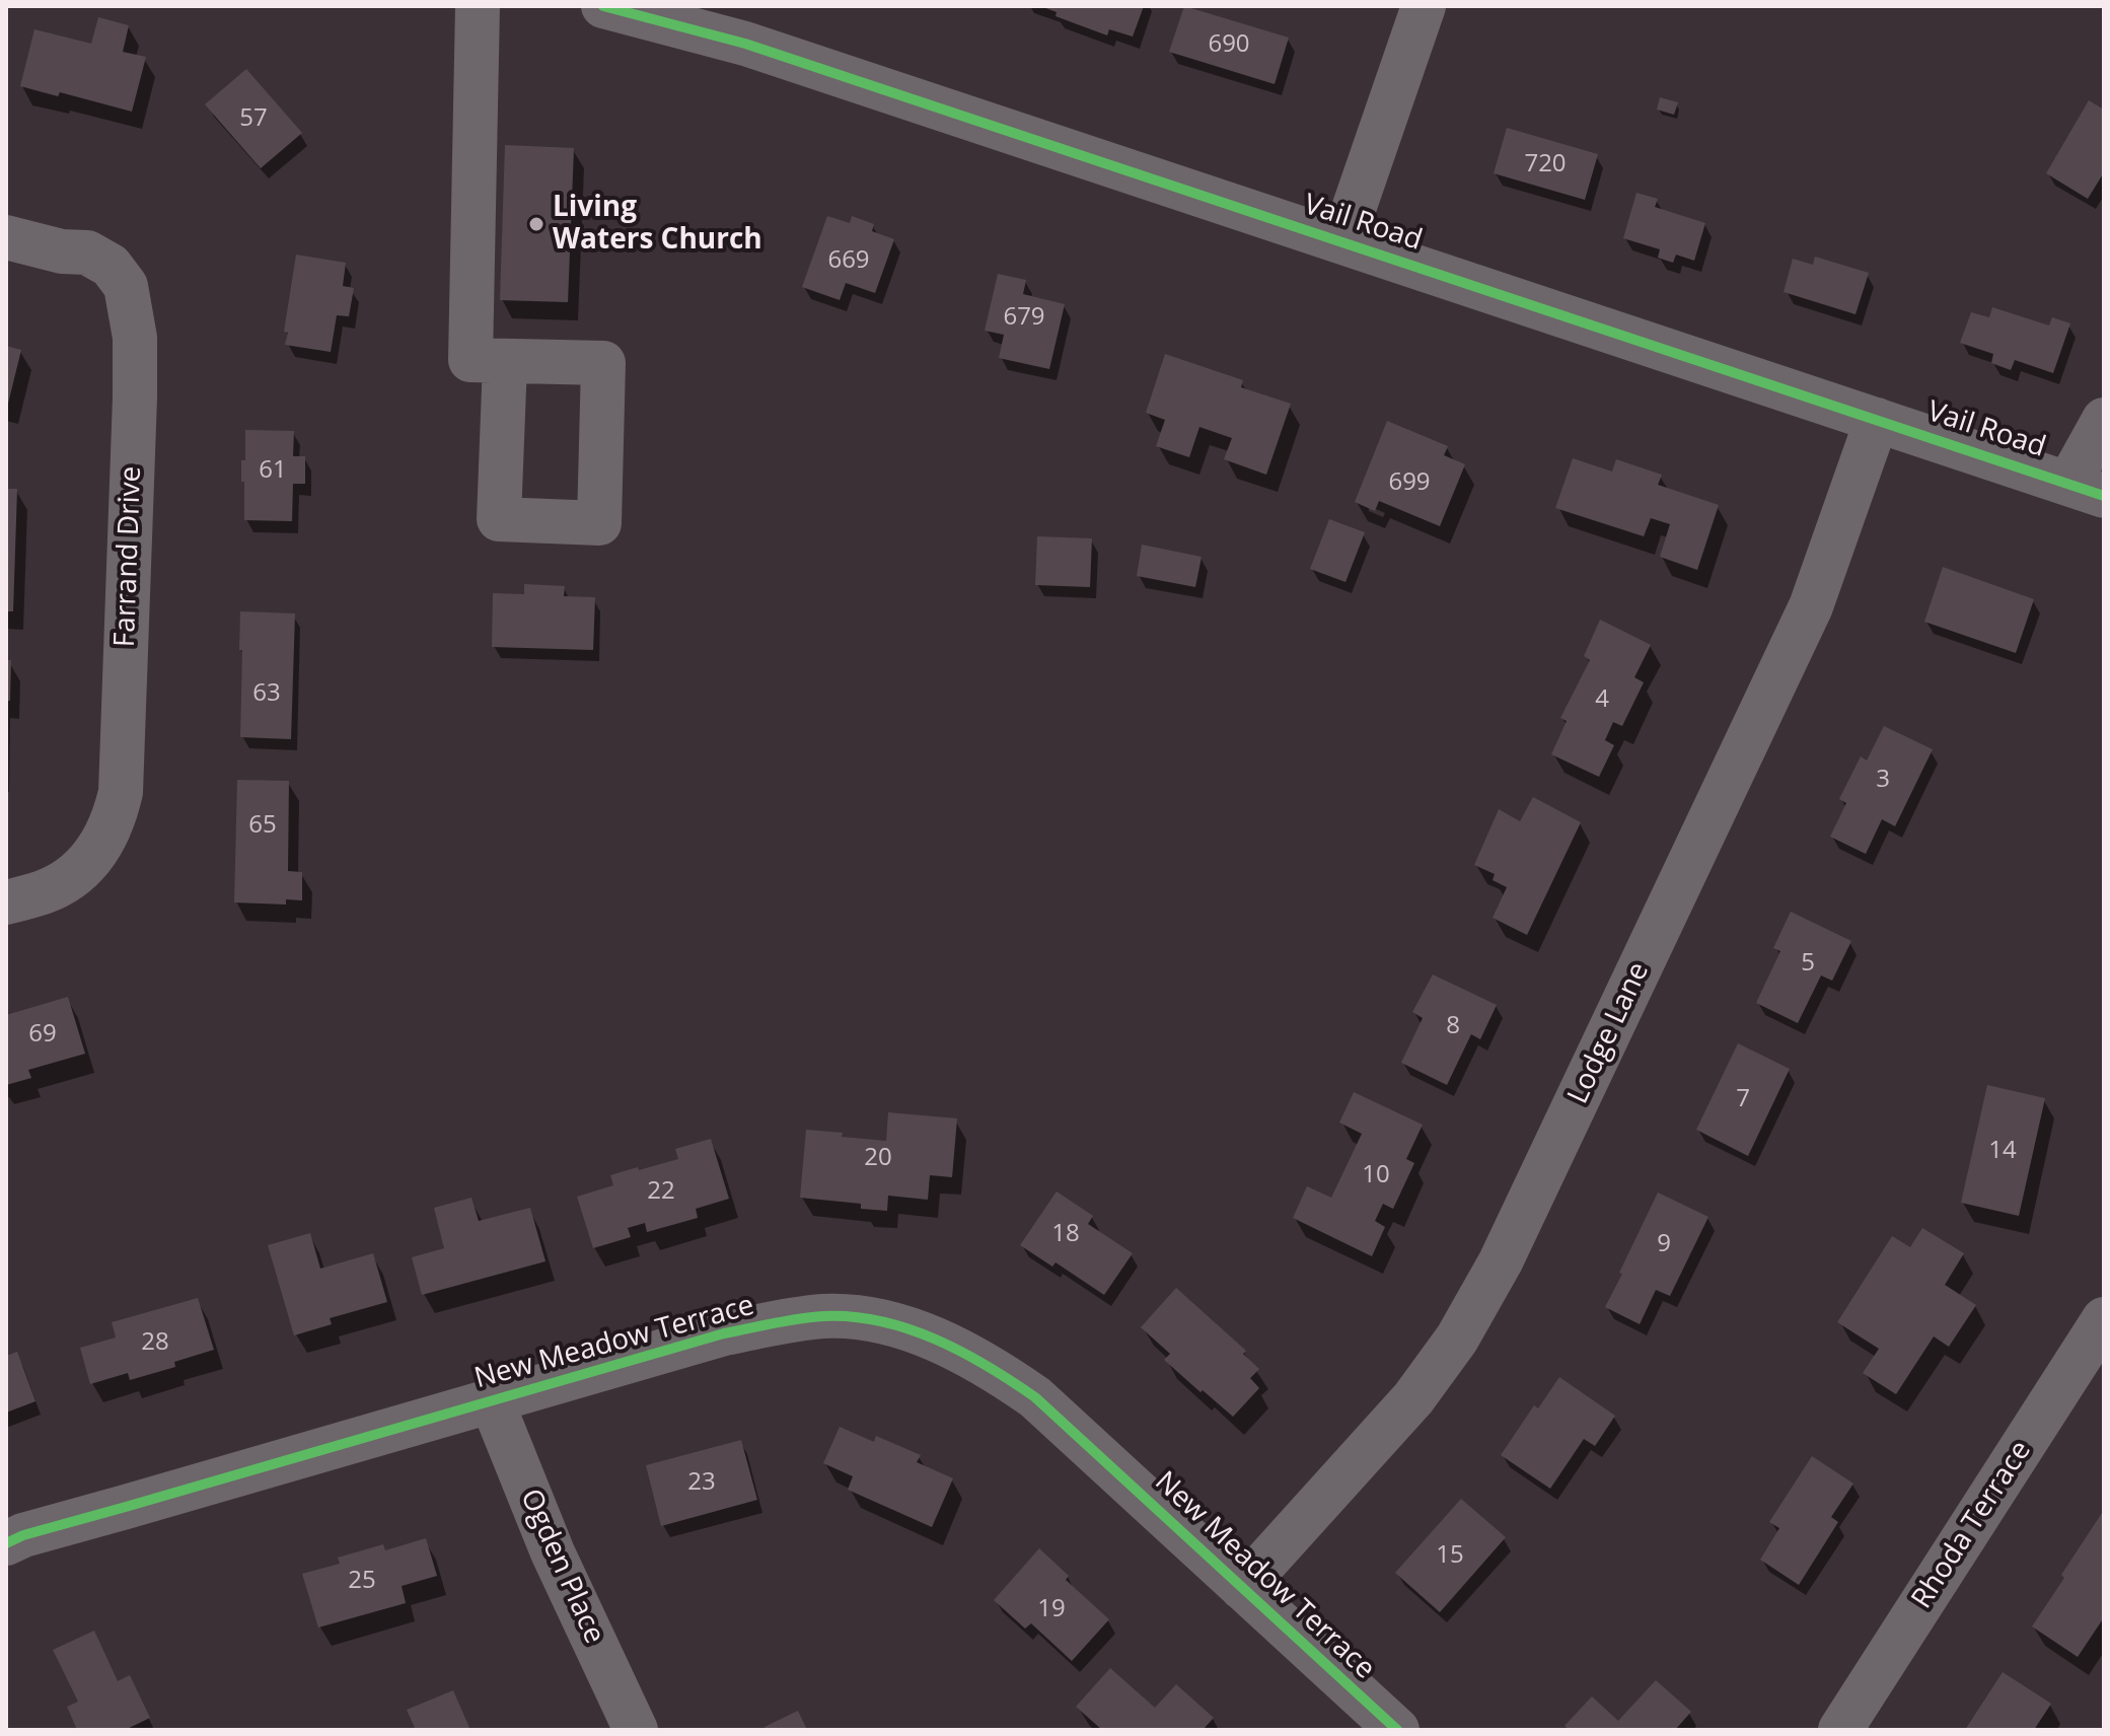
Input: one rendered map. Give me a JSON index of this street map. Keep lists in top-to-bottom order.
{
  "streets": {
    "street": [
      "Vail Road",
      "Farrand Drive",
      "Lodge Lane",
      "New Meadow Terrace",
      "Rhoda Terrace",
      "Ogden Place"
    ]
  },
  "crossings": [
    ["Vail Road", "Lodge Lane"],
    ["Lodge Lane", "New Meadow Terrace"],
    ["New Meadow Terrace", "Ogden Place"]
  ],
  "places": ["Living Waters Church"],
  "house_numbers": [
    "690",
    "57",
    "720",
    "669",
    "679",
    "61",
    "699",
    "63",
    "4",
    "3",
    "65",
    "5",
    "8",
    "69",
    "7",
    "14",
    "20",
    "10",
    "22",
    "18",
    "9",
    "28",
    "23",
    "15",
    "25",
    "19"
  ]
}
